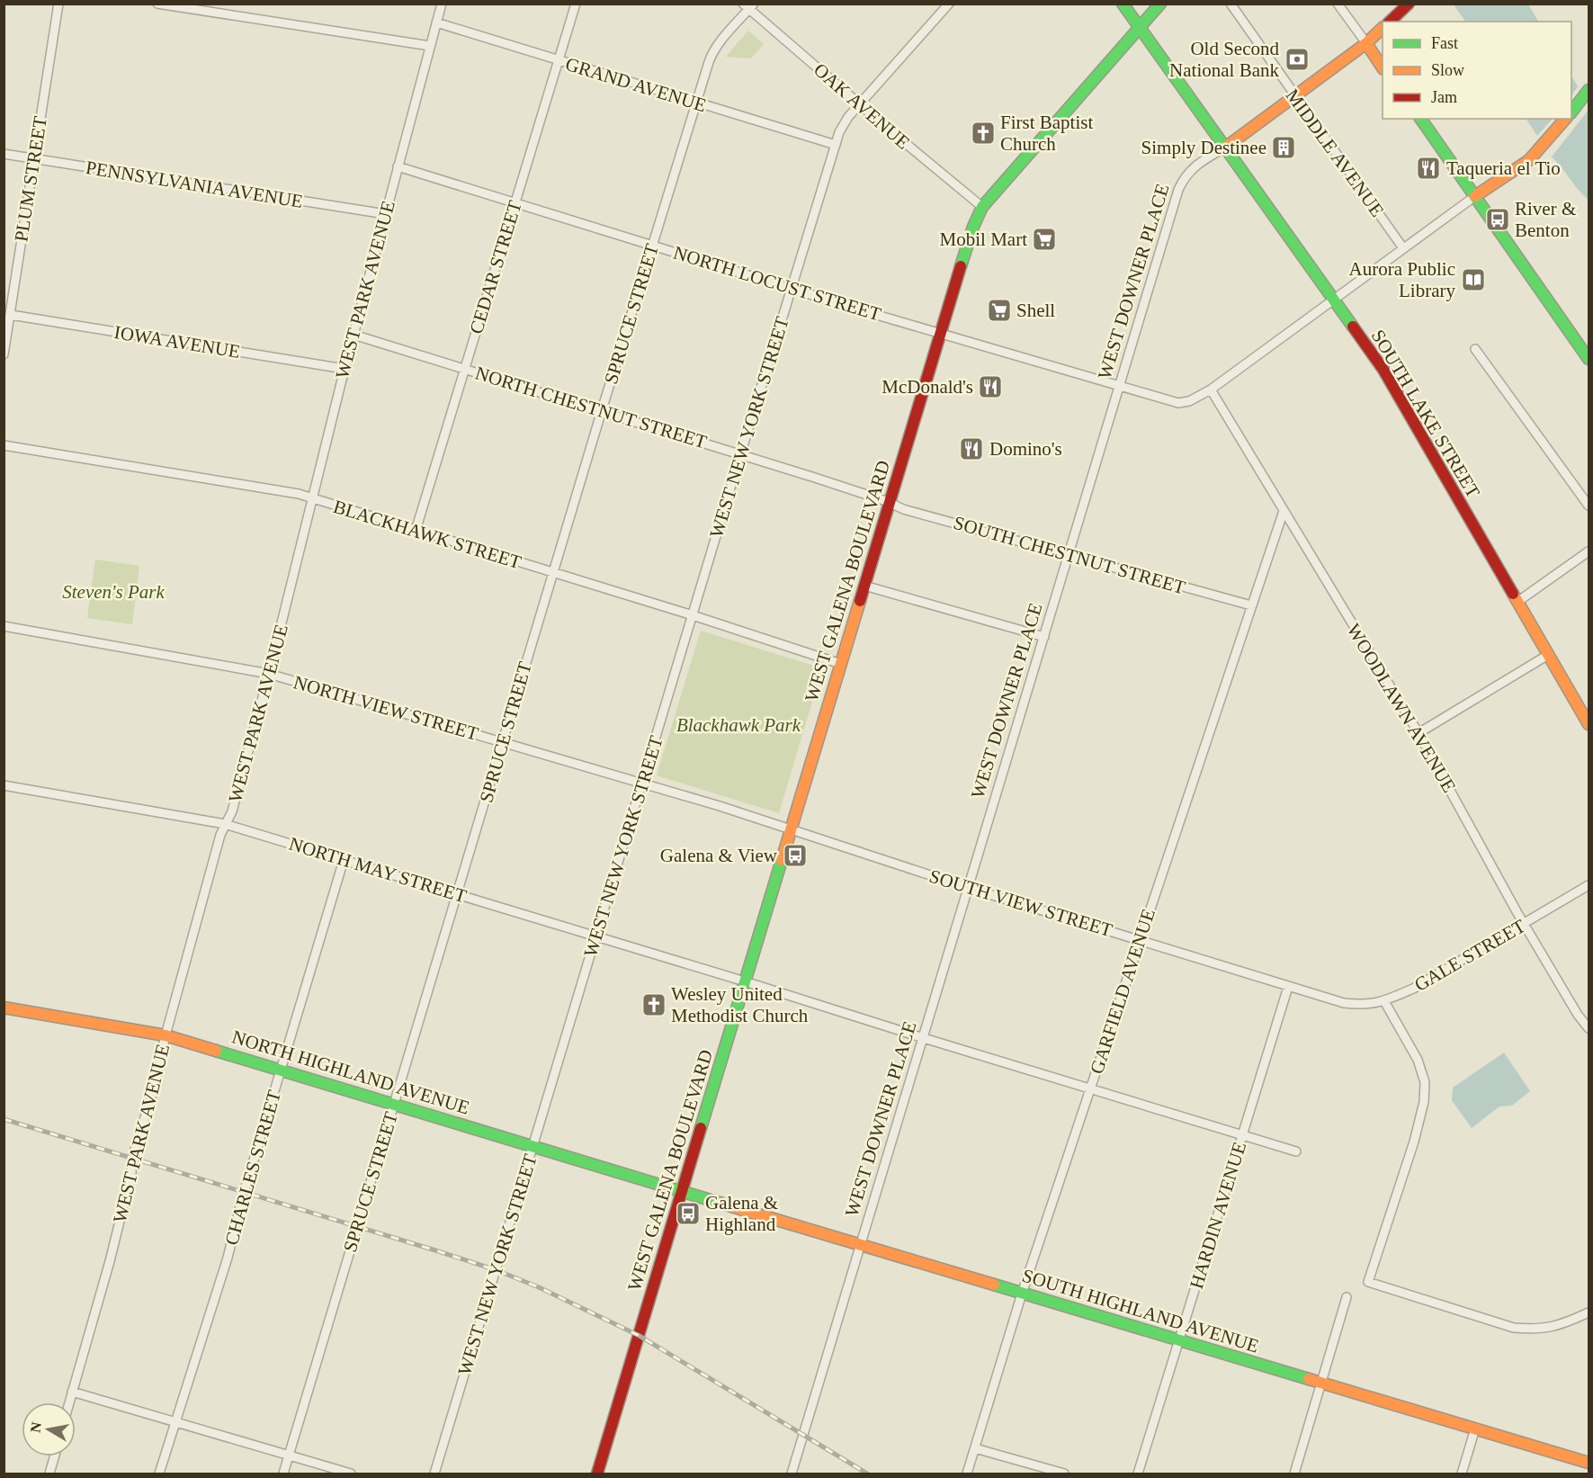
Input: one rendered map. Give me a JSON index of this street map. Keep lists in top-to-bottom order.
{
  "streets": {
    "main road": [
      "WEST DOWNER PLACE",
      "SOUTH LAKE STREET",
      "WEST GALENA BOULEVARD",
      "NORTH HIGHLAND AVENUE",
      "SOUTH HIGHLAND AVENUE"
    ],
    "street": [
      "GRAND AVENUE",
      "OAK AVENUE",
      "MIDDLE AVENUE",
      "PLUM STREET",
      "PENNSYLVANIA AVENUE",
      "CEDAR STREET",
      "NORTH LOCUST STREET",
      "WEST PARK AVENUE",
      "SPRUCE STREET",
      "IOWA AVENUE",
      "NORTH CHESTNUT STREET",
      "WEST NEW YORK STREET",
      "BLACKHAWK STREET",
      "SOUTH CHESTNUT STREET",
      "NORTH VIEW STREET",
      "WOODLAWN AVENUE",
      "NORTH MAY STREET",
      "SOUTH VIEW STREET",
      "GALE STREET",
      "GARFIELD AVENUE",
      "CHARLES STREET",
      "HARDIN AVENUE"
    ]
  },
  "crossings": [
    ["GRAND AVENUE", "CEDAR STREET"],
    ["GRAND AVENUE", "WEST PARK AVENUE"],
    ["GRAND AVENUE", "SPRUCE STREET"],
    ["GRAND AVENUE", "WEST NEW YORK STREET"],
    ["OAK AVENUE", "SPRUCE STREET"],
    ["OAK AVENUE", "WEST NEW YORK STREET"],
    ["OAK AVENUE", "WEST GALENA BOULEVARD"],
    ["MIDDLE AVENUE", "WEST DOWNER PLACE"],
    ["MIDDLE AVENUE", "NORTH LOCUST STREET"],
    ["PLUM STREET", "PENNSYLVANIA AVENUE"],
    ["PLUM STREET", "IOWA AVENUE"],
    ["PENNSYLVANIA AVENUE", "WEST PARK AVENUE"],
    ["CEDAR STREET", "NORTH LOCUST STREET"],
    ["CEDAR STREET", "NORTH CHESTNUT STREET"],
    ["CEDAR STREET", "BLACKHAWK STREET"],
    ["WEST DOWNER PLACE", "NORTH LOCUST STREET"],
    ["WEST DOWNER PLACE", "SOUTH LAKE STREET"],
    ["WEST DOWNER PLACE", "SOUTH CHESTNUT STREET"],
    ["WEST DOWNER PLACE", "NORTH MAY STREET"],
    ["WEST DOWNER PLACE", "SOUTH VIEW STREET"],
    ["WEST DOWNER PLACE", "SOUTH HIGHLAND AVENUE"],
    ["NORTH LOCUST STREET", "WEST PARK AVENUE"],
    ["NORTH LOCUST STREET", "SPRUCE STREET"],
    ["NORTH LOCUST STREET", "SOUTH LAKE STREET"],
    ["NORTH LOCUST STREET", "WEST NEW YORK STREET"],
    ["NORTH LOCUST STREET", "WEST GALENA BOULEVARD"],
    ["NORTH LOCUST STREET", "WOODLAWN AVENUE"],
    ["WEST PARK AVENUE", "IOWA AVENUE"],
    ["WEST PARK AVENUE", "NORTH CHESTNUT STREET"],
    ["WEST PARK AVENUE", "BLACKHAWK STREET"],
    ["WEST PARK AVENUE", "NORTH VIEW STREET"],
    ["WEST PARK AVENUE", "NORTH MAY STREET"],
    ["WEST PARK AVENUE", "NORTH HIGHLAND AVENUE"],
    ["SPRUCE STREET", "NORTH CHESTNUT STREET"],
    ["SPRUCE STREET", "BLACKHAWK STREET"],
    ["SPRUCE STREET", "NORTH VIEW STREET"],
    ["SPRUCE STREET", "NORTH MAY STREET"],
    ["SPRUCE STREET", "NORTH HIGHLAND AVENUE"],
    ["NORTH CHESTNUT STREET", "WEST NEW YORK STREET"],
    ["NORTH CHESTNUT STREET", "SOUTH CHESTNUT STREET"],
    ["NORTH CHESTNUT STREET", "WEST GALENA BOULEVARD"],
    ["SOUTH LAKE STREET", "WEST GALENA BOULEVARD"],
    ["WEST NEW YORK STREET", "BLACKHAWK STREET"],
    ["WEST NEW YORK STREET", "NORTH VIEW STREET"],
    ["WEST NEW YORK STREET", "NORTH MAY STREET"],
    ["WEST NEW YORK STREET", "NORTH HIGHLAND AVENUE"],
    ["BLACKHAWK STREET", "WEST GALENA BOULEVARD"],
    ["SOUTH CHESTNUT STREET", "WEST GALENA BOULEVARD"],
    ["SOUTH CHESTNUT STREET", "GARFIELD AVENUE"],
    ["WEST GALENA BOULEVARD", "NORTH VIEW STREET"],
    ["WEST GALENA BOULEVARD", "NORTH MAY STREET"],
    ["WEST GALENA BOULEVARD", "SOUTH VIEW STREET"],
    ["WEST GALENA BOULEVARD", "NORTH HIGHLAND AVENUE"],
    ["WEST GALENA BOULEVARD", "SOUTH HIGHLAND AVENUE"],
    ["NORTH VIEW STREET", "SOUTH VIEW STREET"],
    ["WOODLAWN AVENUE", "GALE STREET"],
    ["WOODLAWN AVENUE", "GARFIELD AVENUE"],
    ["NORTH MAY STREET", "GARFIELD AVENUE"],
    ["NORTH MAY STREET", "CHARLES STREET"],
    ["NORTH MAY STREET", "HARDIN AVENUE"],
    ["SOUTH VIEW STREET", "GALE STREET"],
    ["SOUTH VIEW STREET", "GARFIELD AVENUE"],
    ["SOUTH VIEW STREET", "HARDIN AVENUE"],
    ["GARFIELD AVENUE", "SOUTH HIGHLAND AVENUE"],
    ["NORTH HIGHLAND AVENUE", "CHARLES STREET"],
    ["NORTH HIGHLAND AVENUE", "SOUTH HIGHLAND AVENUE"],
    ["HARDIN AVENUE", "SOUTH HIGHLAND AVENUE"]
  ],
  "parks": ["Steven's Park", "Blackhawk Park"],
  "places": {
    "bank": ["Old Second National Bank"],
    "church": ["First Baptist Church", "Wesley United Methodist Church"],
    "building": ["Simply Destinee"],
    "restaurant": ["Taqueria el Tio", "McDonald's", "Domino's"],
    "bus stop": ["River & Benton", "Galena & View", "Galena & Highland"],
    "supermarket": ["Mobil Mart", "Shell"],
    "library": ["Aurora Public Library"]
  },
  "legend": ["Fast", "Slow", "Jam"],
  "north": "left"
}
